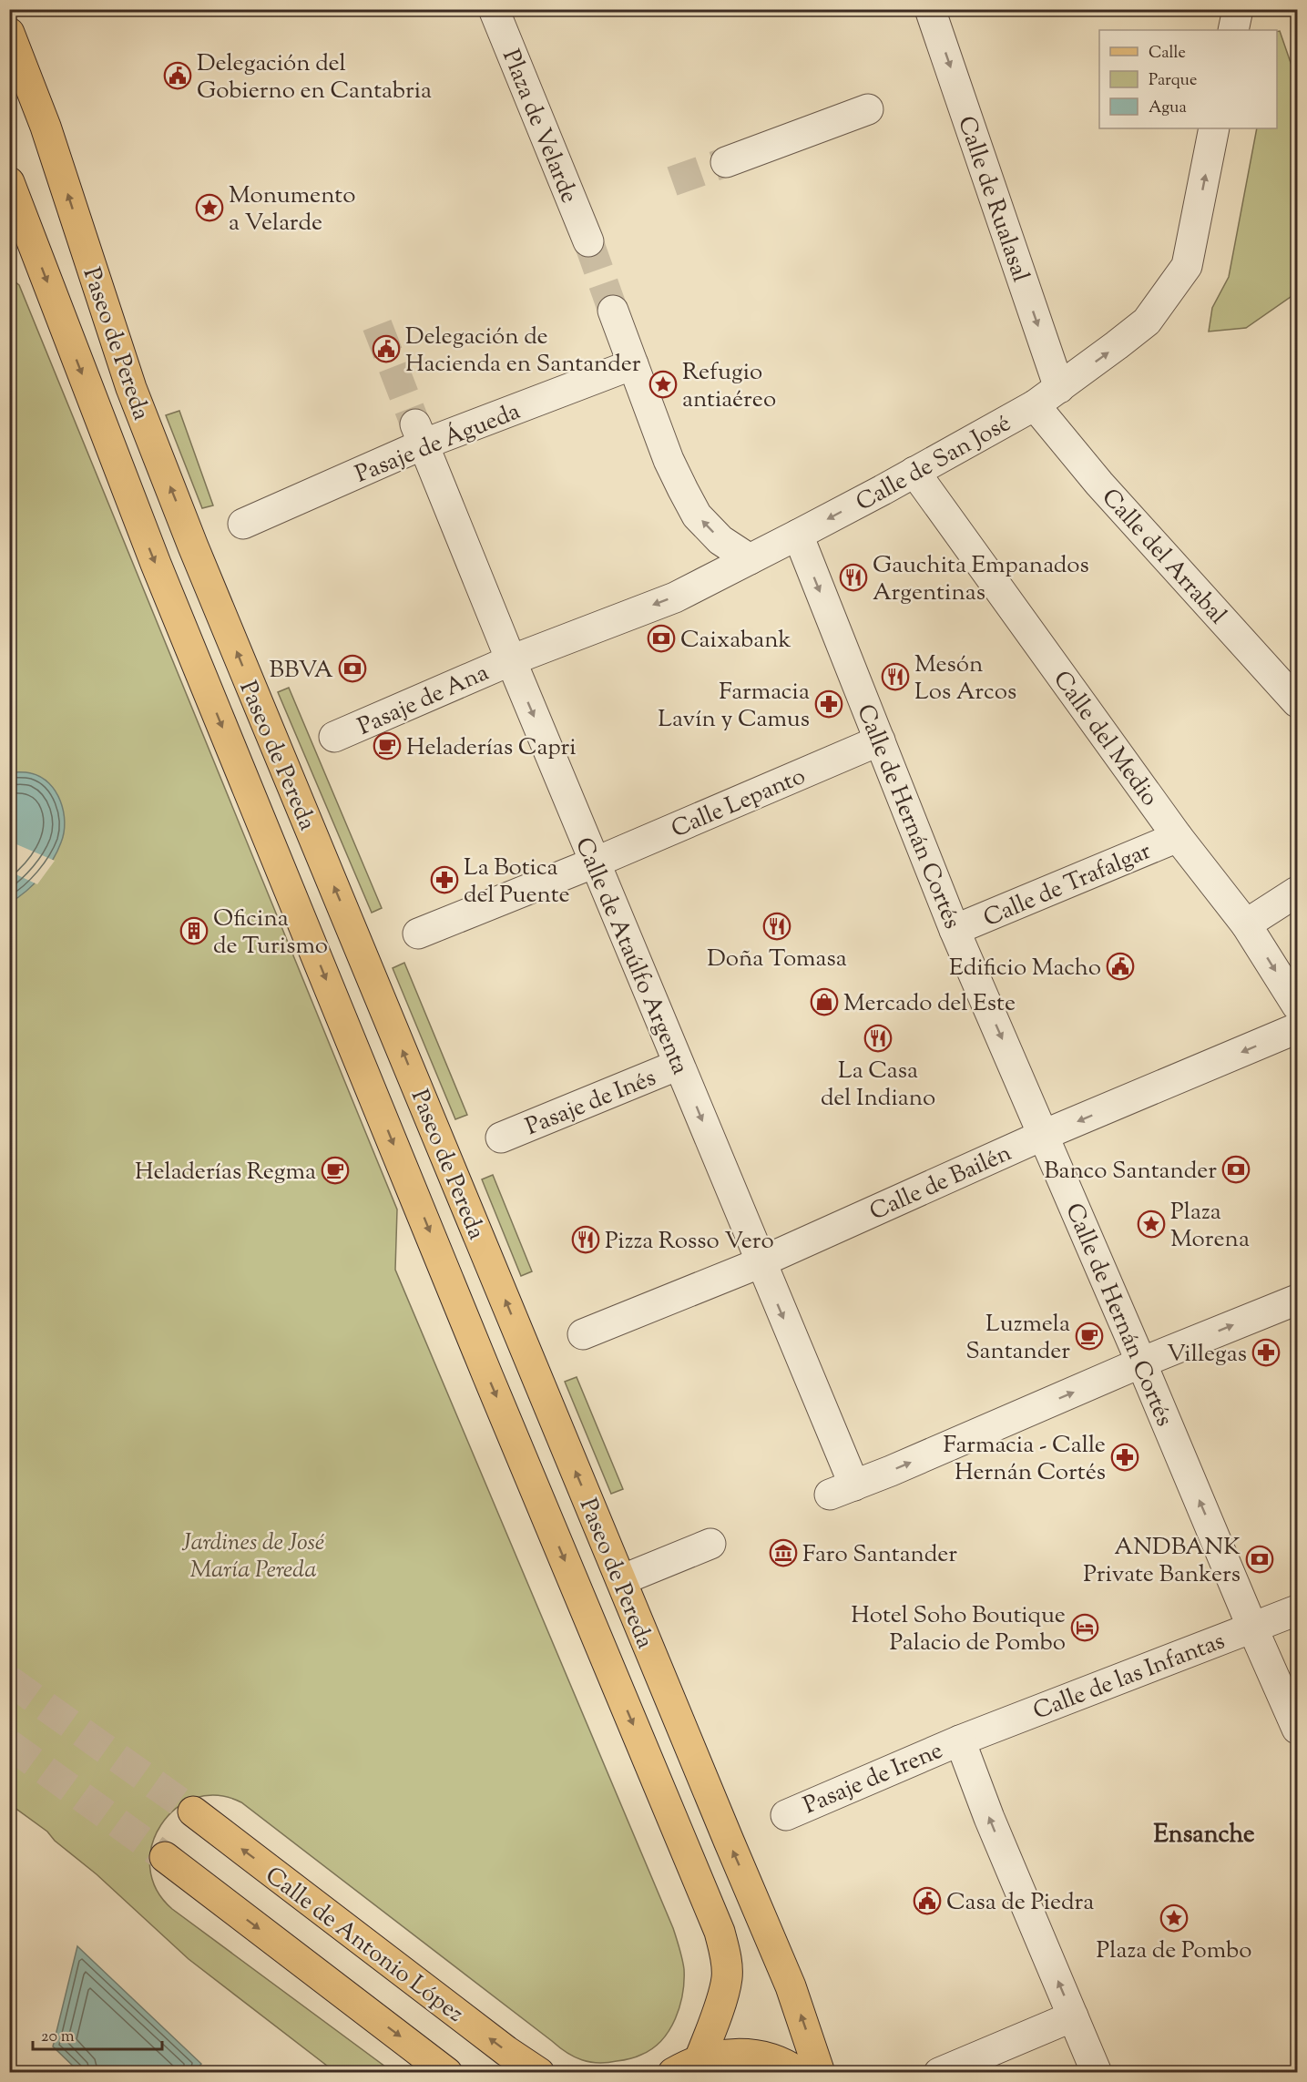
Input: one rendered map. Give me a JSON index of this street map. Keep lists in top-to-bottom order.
{
  "streets": {
    "main road": ["Paseo de Pereda", "Calle de Antonio López"],
    "street": [
      "Plaza de Velarde",
      "Calle de Rualasal",
      "Pasaje de Águeda",
      "Calle de San José",
      "Calle del Arrabal",
      "Pasaje de Ana",
      "Calle del Medio",
      "Calle Lepanto",
      "Calle de Hernán Cortés",
      "Calle de Trafalgar",
      "Calle de Ataúlfo Argenta",
      "Pasaje de Inés",
      "Calle de Bailén",
      "Calle de las Infantas",
      "Pasaje de Irene"
    ]
  },
  "crossings": [
    ["Calle de Rualasal", "Calle de San José"],
    ["Pasaje de Águeda", "Calle de Ataúlfo Argenta"],
    ["Calle de San José", "Calle del Arrabal"],
    ["Calle de San José", "Pasaje de Ana"],
    ["Calle de San José", "Calle del Medio"],
    ["Calle de San José", "Calle de Hernán Cortés"],
    ["Calle de San José", "Calle de Ataúlfo Argenta"],
    ["Pasaje de Ana", "Calle de Ataúlfo Argenta"],
    ["Calle del Medio", "Calle de Trafalgar"],
    ["Calle Lepanto", "Calle de Hernán Cortés"],
    ["Calle Lepanto", "Calle de Ataúlfo Argenta"],
    ["Calle de Hernán Cortés", "Calle de Trafalgar"],
    ["Calle de Hernán Cortés", "Calle de Ataúlfo Argenta"],
    ["Calle de Hernán Cortés", "Calle de Bailén"],
    ["Calle de Hernán Cortés", "Calle de las Infantas"],
    ["Calle de Ataúlfo Argenta", "Pasaje de Inés"],
    ["Calle de Ataúlfo Argenta", "Calle de Bailén"],
    ["Calle de las Infantas", "Pasaje de Irene"]
  ],
  "one_way": ["Calle de Rualasal"],
  "districts": ["Ensanche"],
  "parks": ["Jardines de José María Pereda"],
  "places": {
    "public building": [
      "Delegación del Gobierno en Cantabria",
      "Delegación de Hacienda en Santander",
      "Edificio Macho",
      "Casa de Piedra"
    ],
    "place": [
      "Monumento a Velarde",
      "Refugio antiaéreo",
      "Plaza Morena",
      "Plaza de Pombo"
    ],
    "restaurant": [
      "Gauchita Empanados Argentinas",
      "Mesón Los Arcos",
      "Doña Tomasa",
      "La Casa del Indiano",
      "Pizza Rosso Vero"
    ],
    "bank": [
      "Caixabank",
      "BBVA",
      "Banco Santander",
      "ANDBANK Private Bankers"
    ],
    "pharmacy": [
      "Farmacia Lavín y Camus",
      "La Botica del Puente",
      "Villegas",
      "Farmacia - Calle Hernán Cortés"
    ],
    "cafe": ["Heladerías Capri", "Heladerías Regma", "Luzmela Santander"],
    "building": ["Oficina de Turismo"],
    "shop": ["Mercado del Este"],
    "museum": ["Faro Santander"],
    "hotel": ["Hotel Soho Boutique Palacio de Pombo"]
  },
  "legend": ["Calle", "Parque", "Agua"],
  "scale_bar": "20 m"
}
